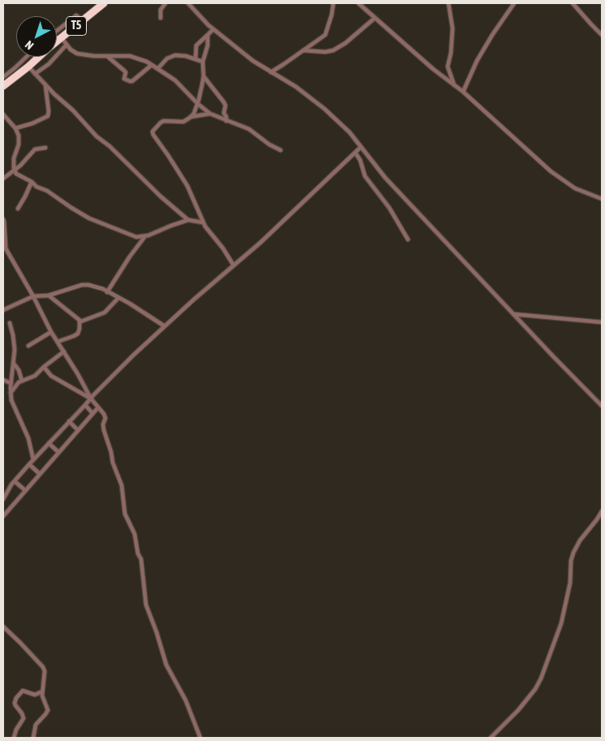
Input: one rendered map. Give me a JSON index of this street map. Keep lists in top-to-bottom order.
{
  "streets": {
    "highway": ["T5"]
  },
  "north": "bottom left"
}
